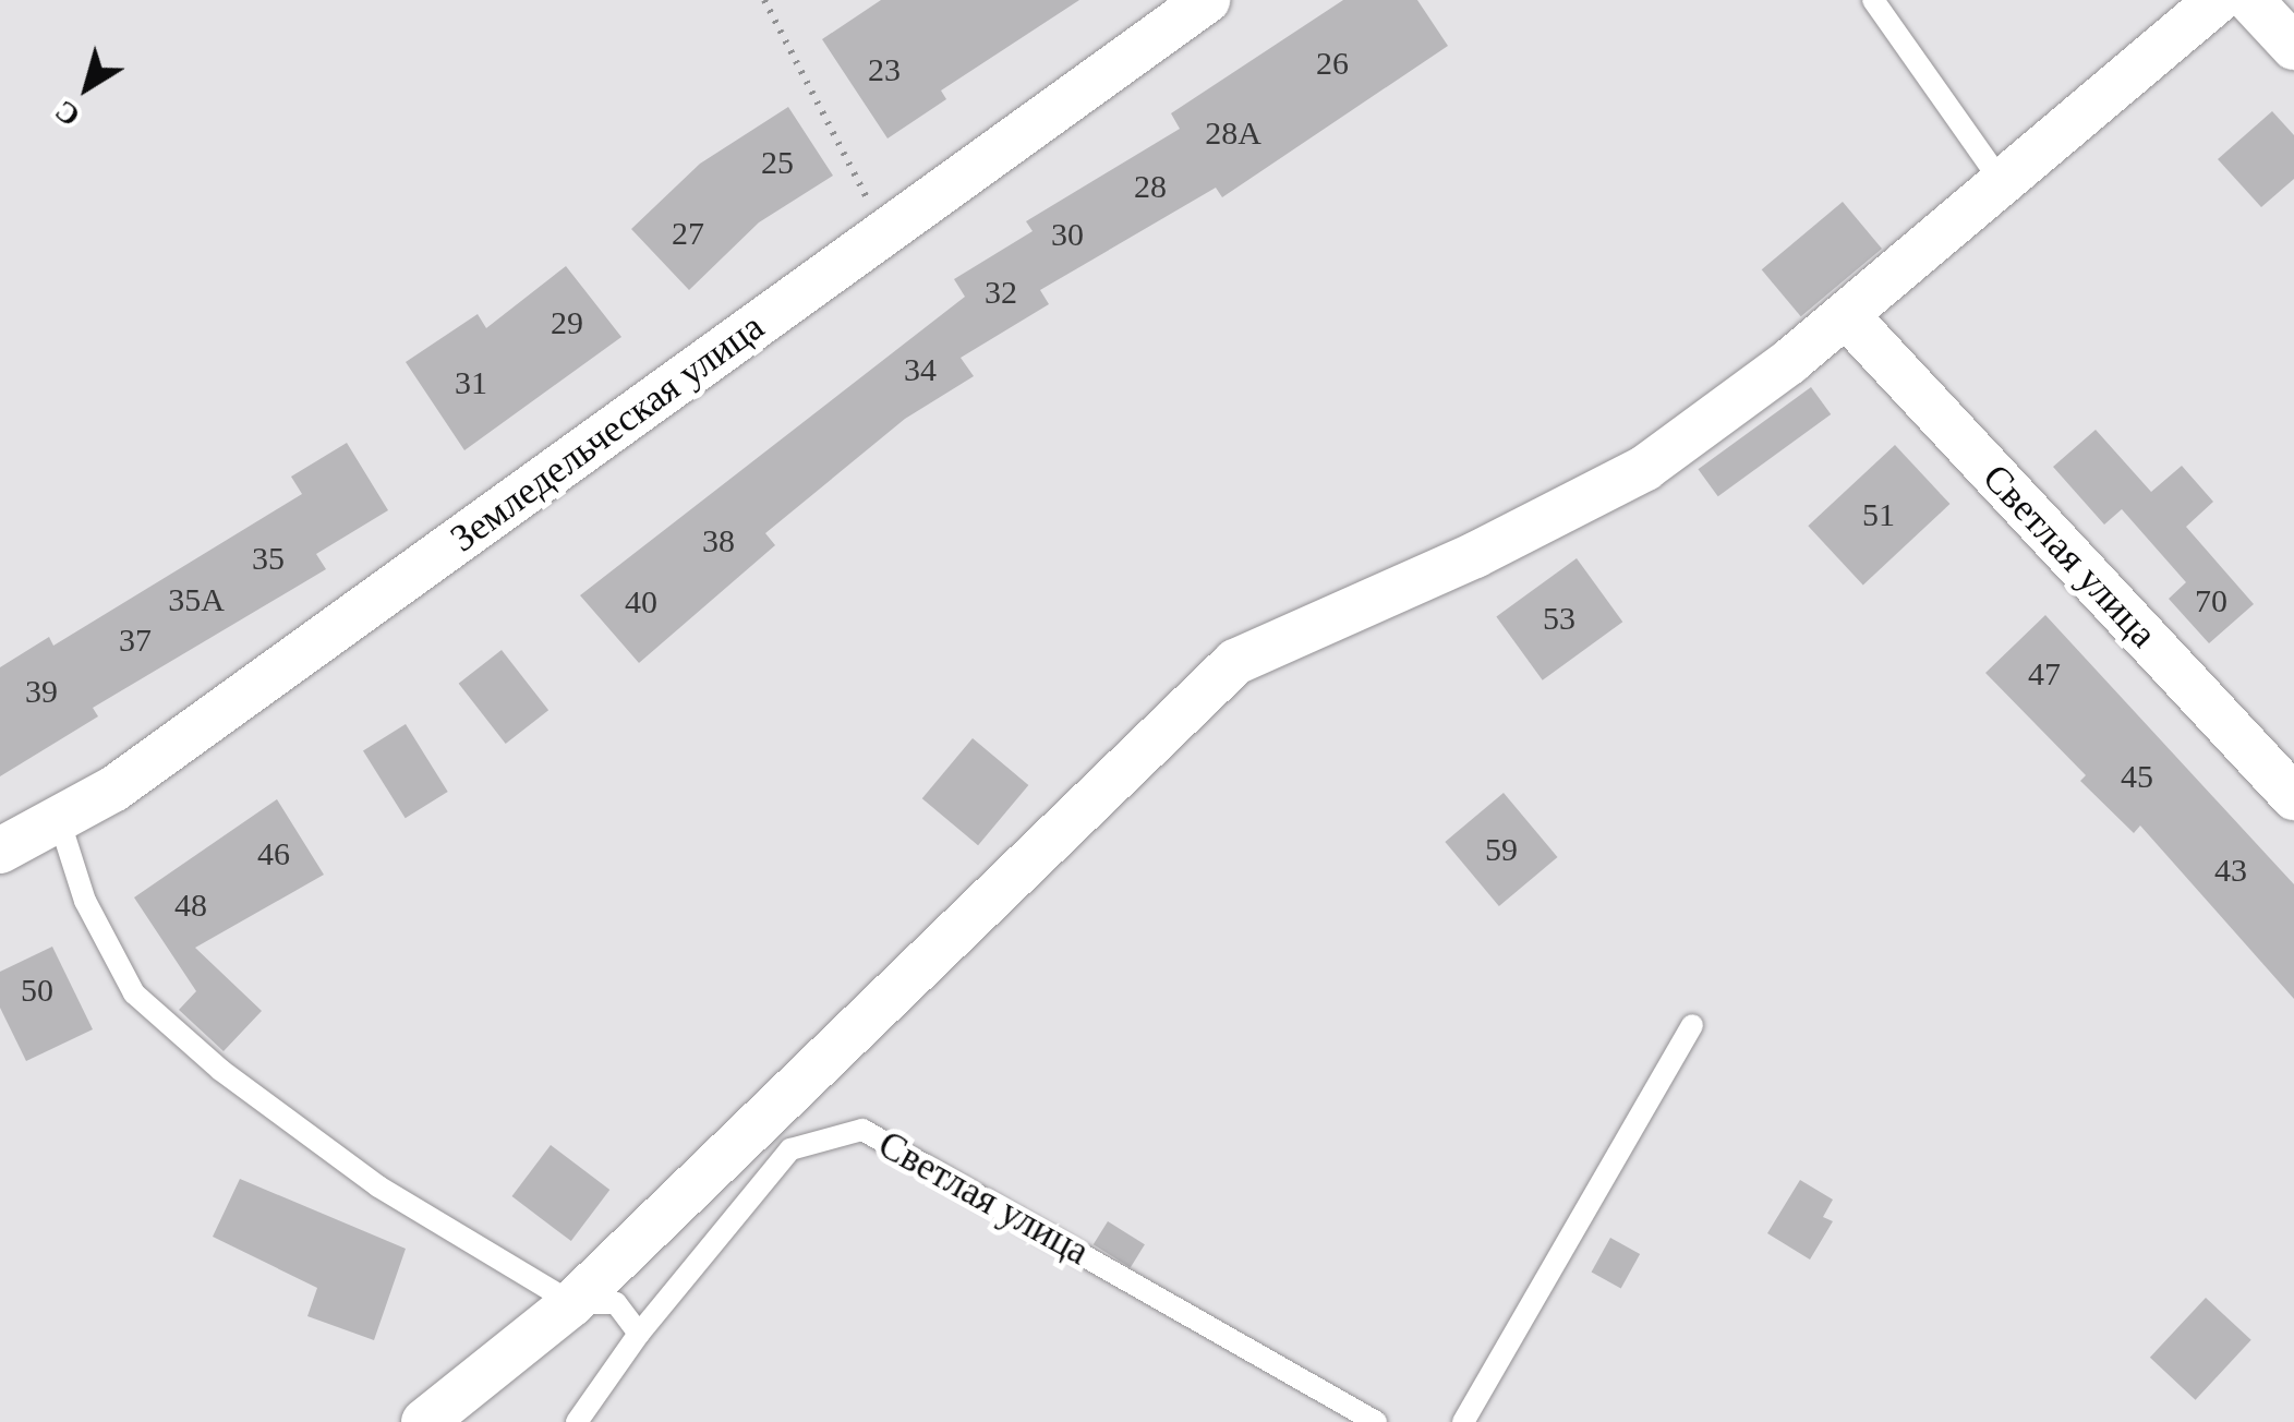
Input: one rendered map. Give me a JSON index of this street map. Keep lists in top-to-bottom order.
{
  "streets": {
    "street": ["Земледельческая улица", "Светлая улица"]
  },
  "house_numbers": [
    "26",
    "23",
    "28А",
    "25",
    "28",
    "27",
    "30",
    "32",
    "29",
    "34",
    "31",
    "51",
    "38",
    "35",
    "35А",
    "70",
    "40",
    "53",
    "37",
    "47",
    "39",
    "45",
    "59",
    "46",
    "43",
    "48",
    "50"
  ],
  "north": "bottom left"
}
